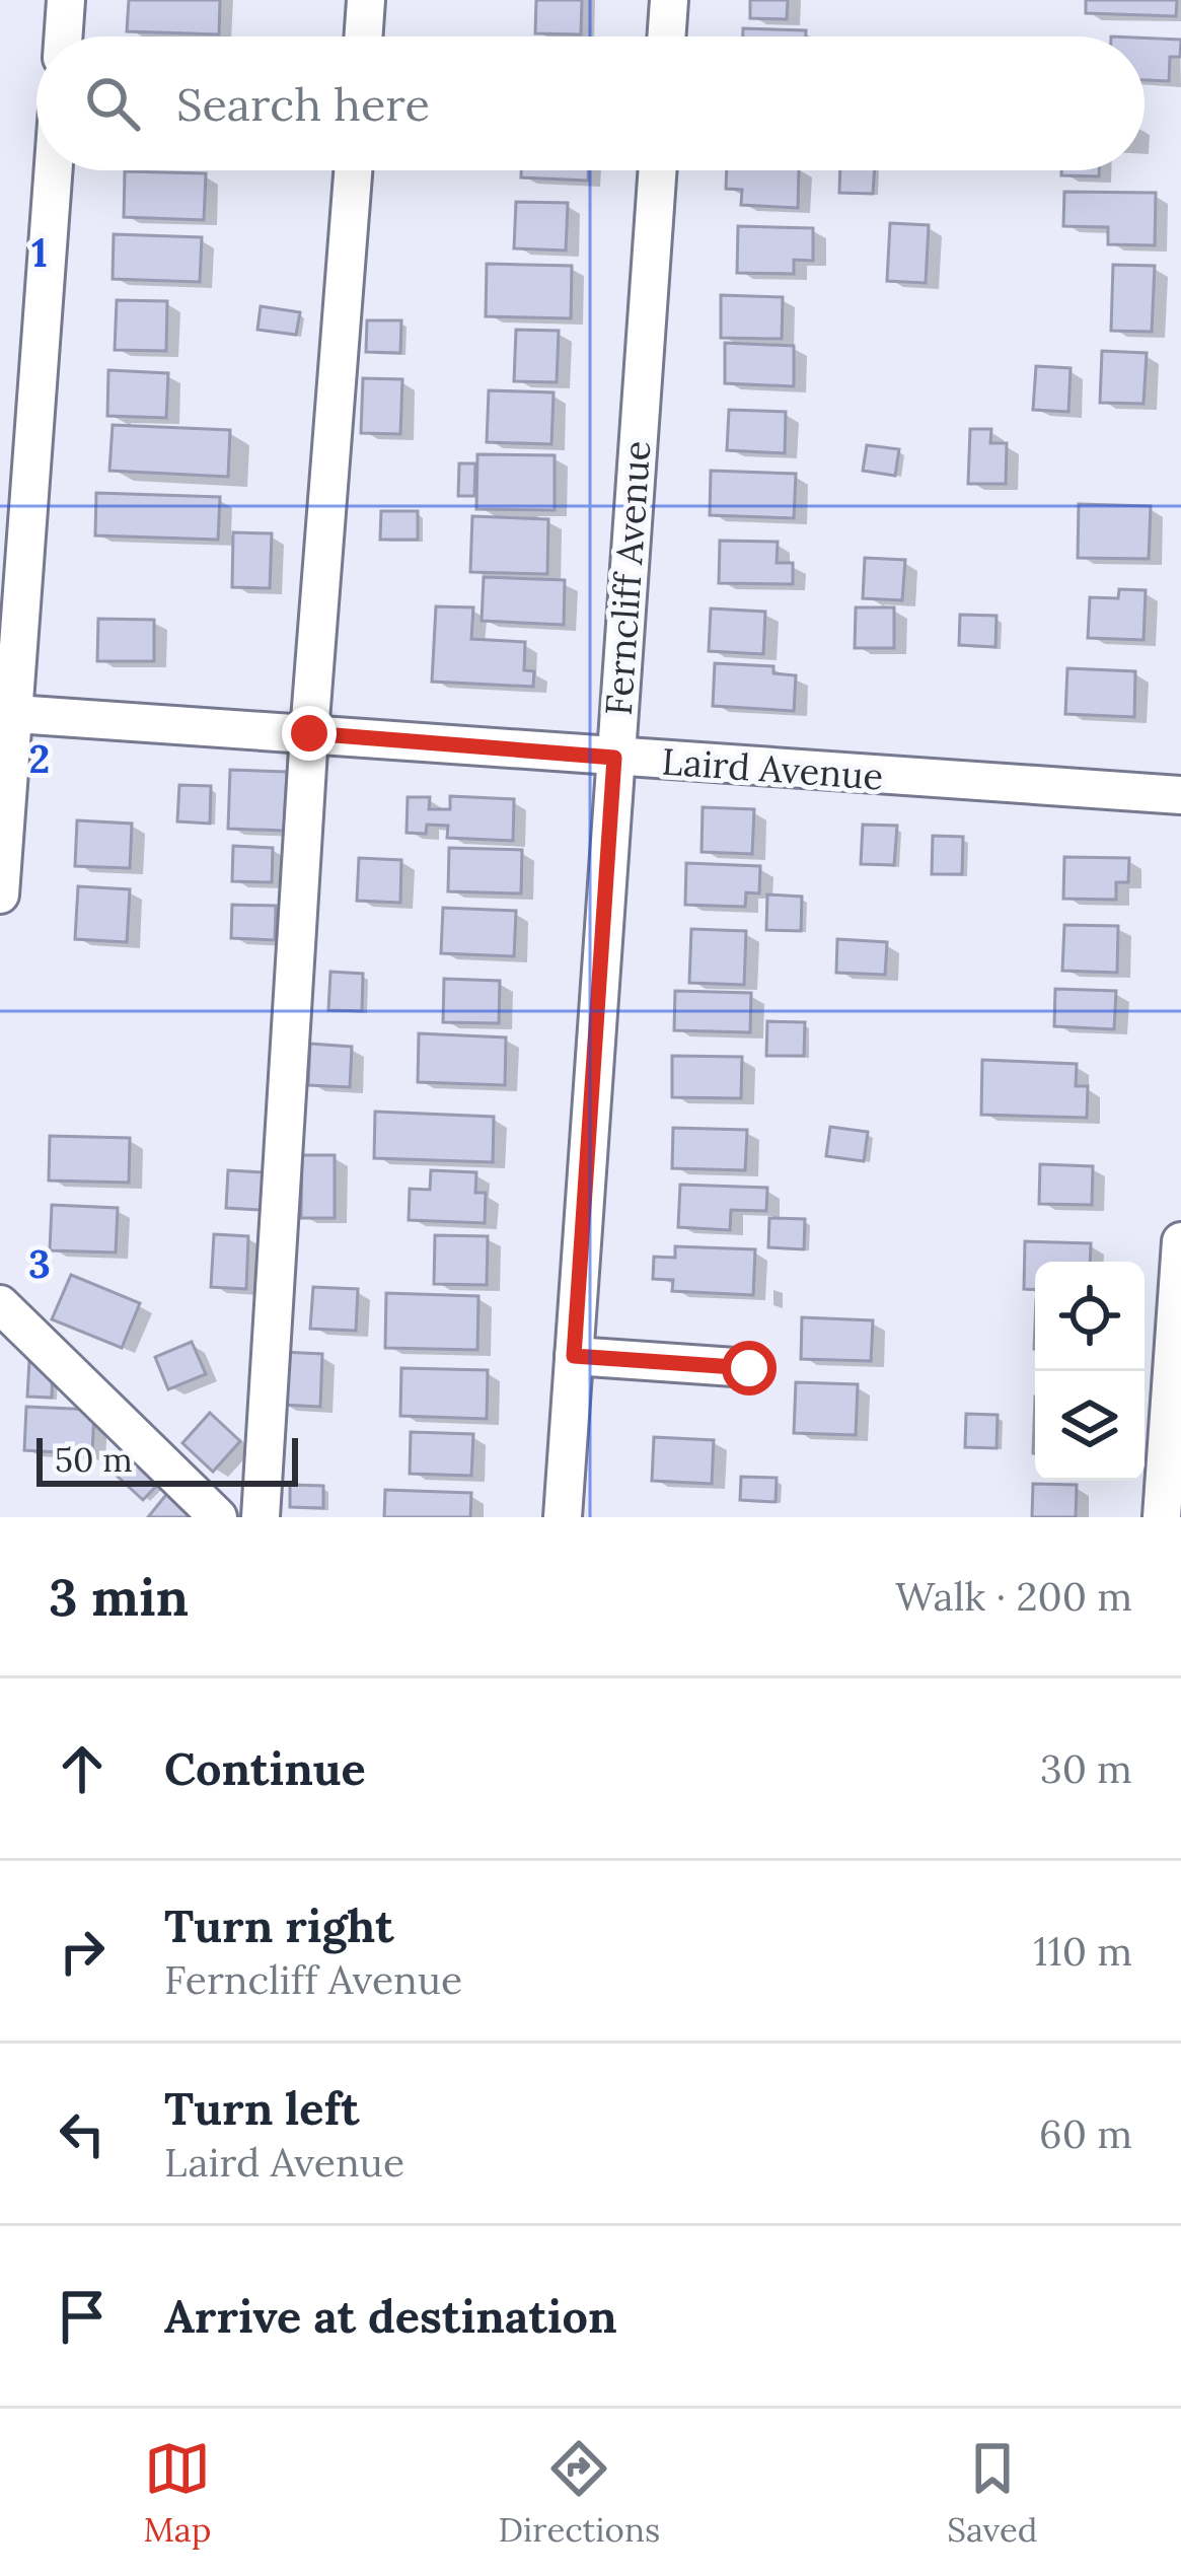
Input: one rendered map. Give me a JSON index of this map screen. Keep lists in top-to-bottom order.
{
  "streets": {
    "street": ["Ferncliff Avenue", "Laird Avenue"]
  },
  "crossings": [
    ["Ferncliff Avenue", "Laird Avenue"]
  ],
  "scale_bar": "50 m",
  "page": {
    "search": "Search here",
    "scale": "50 m",
    "heading": ["3 min", "Walk · 200 m"],
    "list": [
      ["Continue", "30 m"],
      ["Turn right", "Ferncliff Avenue", "110 m"],
      ["Turn left", "Laird Avenue", "60 m"],
      "Arrive at destination"
    ],
    "nav": ["Map", "Directions", "Saved"]
  },
  "grid": {
    "rows": ["1", "2", "3"]
  }
}
